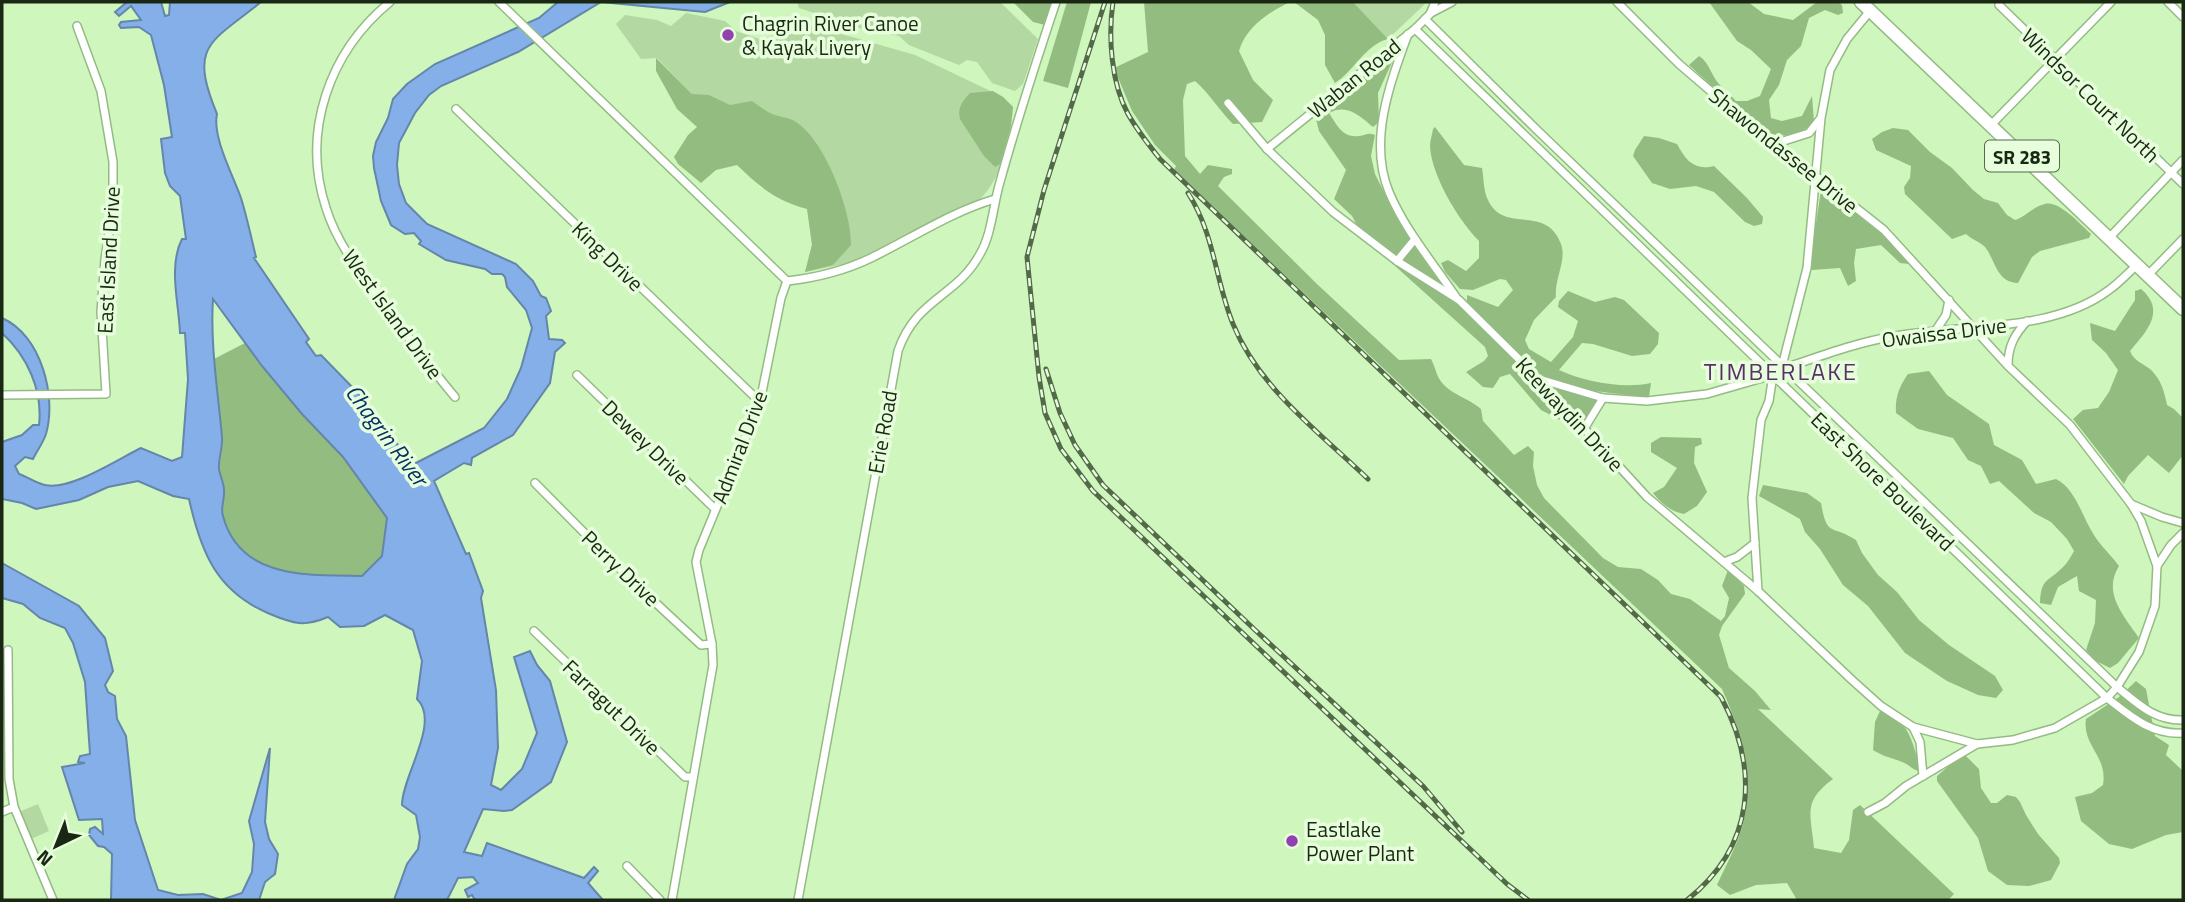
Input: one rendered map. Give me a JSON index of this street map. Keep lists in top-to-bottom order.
{
  "streets": {
    "main road": ["SR 283"],
    "street": [
      "Waban Road",
      "Windsor Court North",
      "Shawondassee Drive",
      "King Drive",
      "East Island Drive",
      "West Island Drive",
      "Owaissa Drive",
      "Keewaydin Drive",
      "Erie Road",
      "Dewey Drive",
      "Admiral Drive",
      "East Shore Boulevard",
      "Perry Drive",
      "Farragut Drive"
    ]
  },
  "crossings": [
    ["Waban Road", "Keewaydin Drive"],
    ["Waban Road", "East Shore Boulevard"],
    ["Shawondassee Drive", "Owaissa Drive"],
    ["SR 283", "Owaissa Drive"],
    ["King Drive", "Admiral Drive"],
    ["Owaissa Drive", "Keewaydin Drive"],
    ["Owaissa Drive", "East Shore Boulevard"],
    ["Dewey Drive", "Admiral Drive"],
    ["Admiral Drive", "Perry Drive"],
    ["Admiral Drive", "Farragut Drive"]
  ],
  "districts": ["TIMBERLAKE"],
  "water": ["Chagrin River"],
  "places": ["Chagrin River Canoe & Kayak Livery", "Eastlake Power Plant"],
  "north": "bottom left"
}
